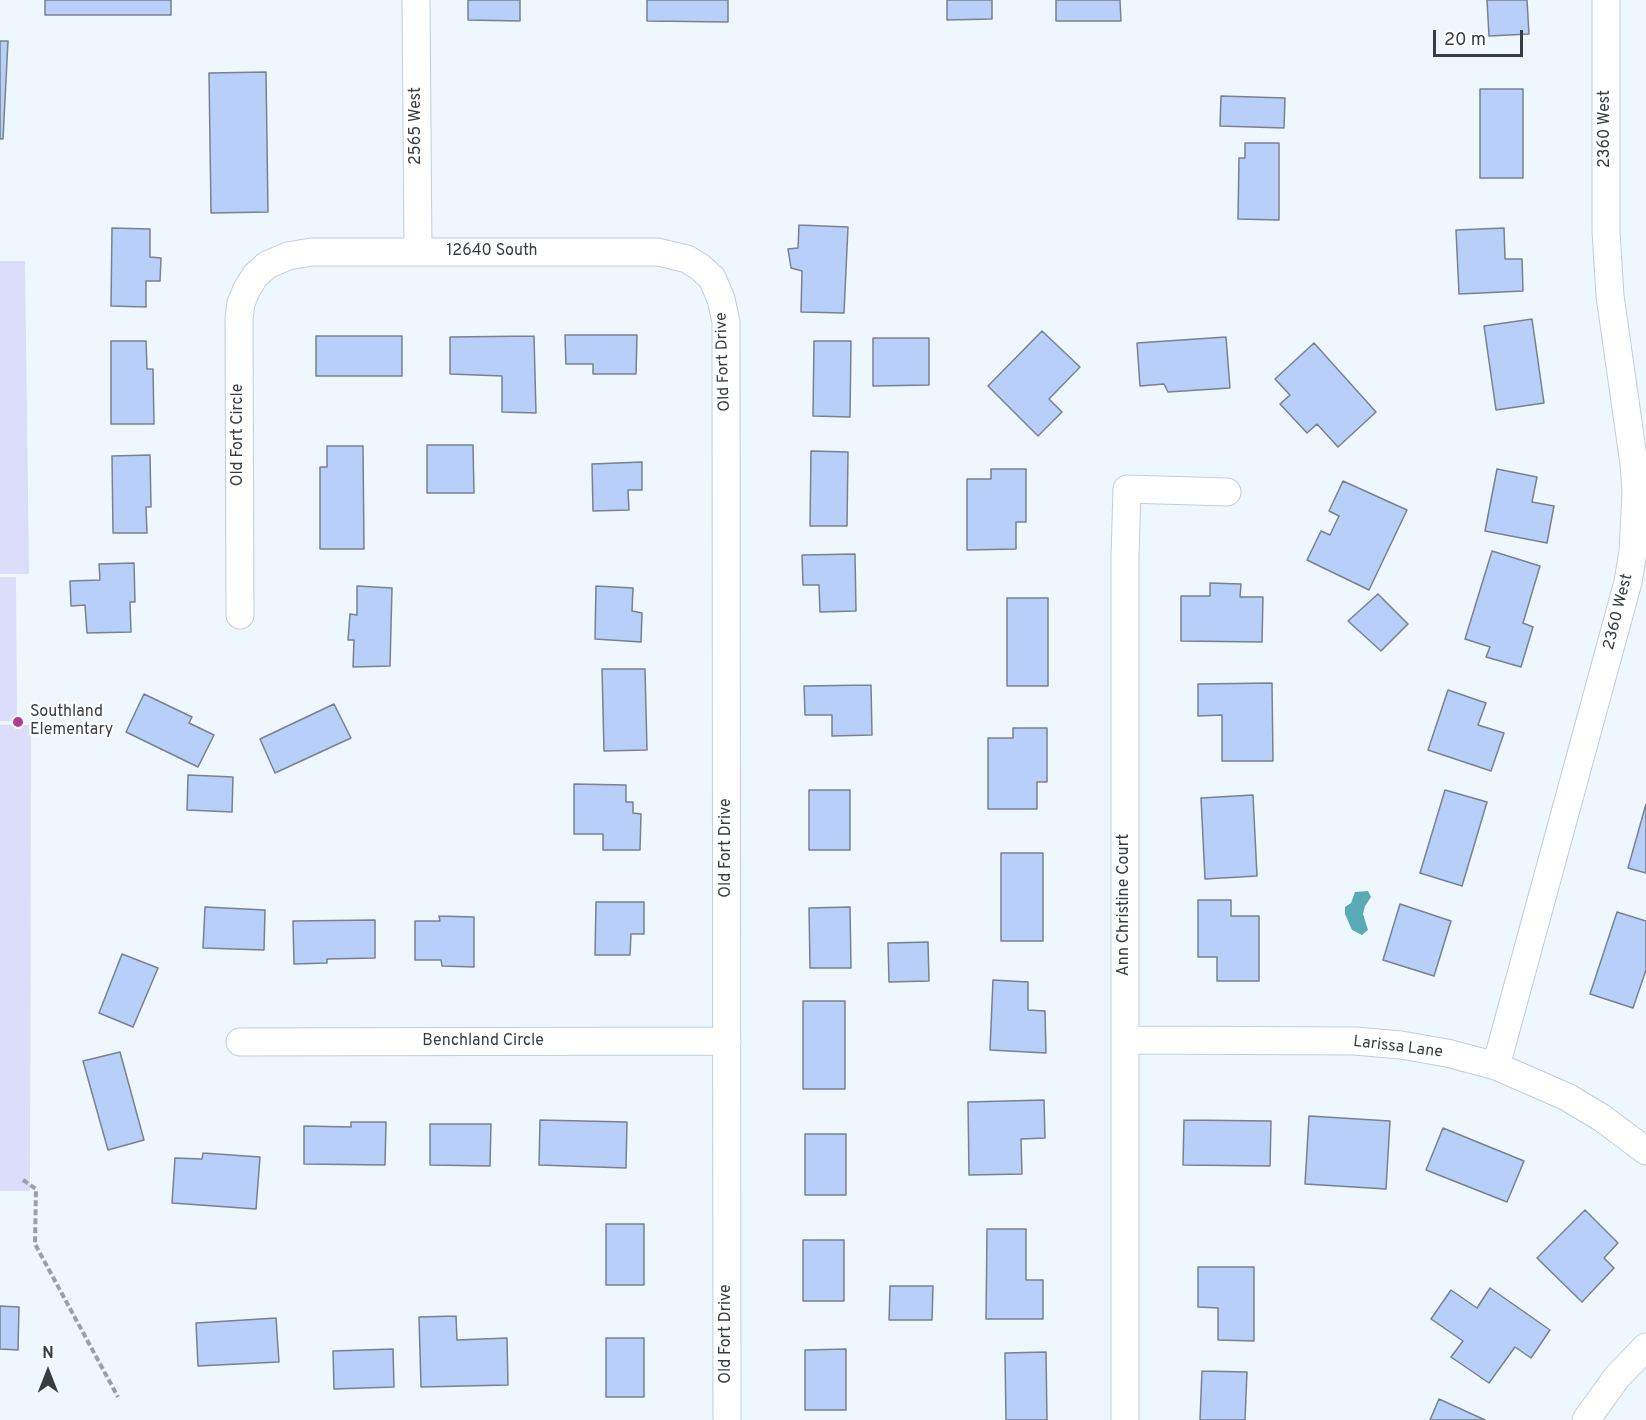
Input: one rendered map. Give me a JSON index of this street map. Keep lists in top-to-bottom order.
{
  "streets": {
    "street": [
      "2565 West",
      "2360 West",
      "12640 South",
      "Old Fort Drive",
      "Old Fort Circle",
      "Ann Christine Court",
      "Benchland Circle",
      "Larissa Lane"
    ]
  },
  "crossings": [
    ["2565 West", "12640 South"],
    ["2360 West", "Larissa Lane"],
    ["12640 South", "Old Fort Drive"],
    ["12640 South", "Old Fort Circle"],
    ["Old Fort Drive", "Benchland Circle"],
    ["Ann Christine Court", "Larissa Lane"]
  ],
  "places": ["Southland Elementary"],
  "scale_bar": "20 m",
  "north": "top"
}
